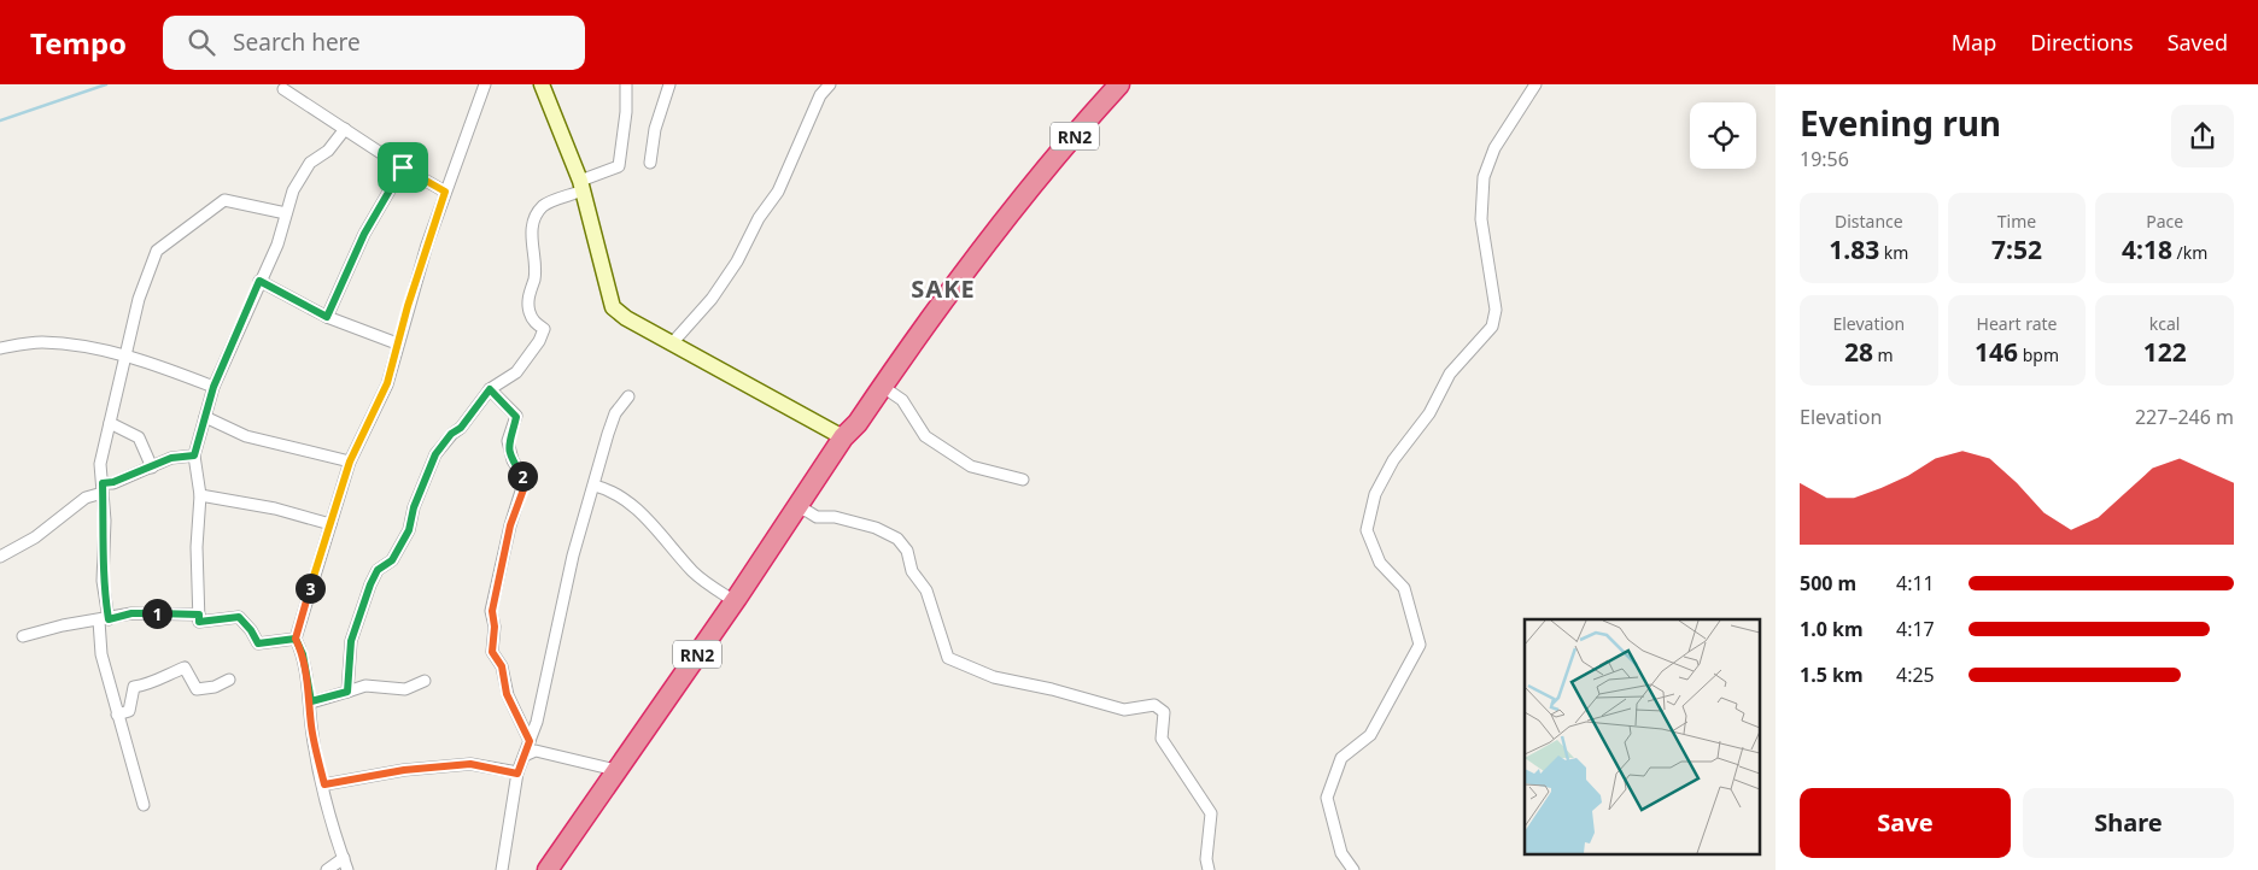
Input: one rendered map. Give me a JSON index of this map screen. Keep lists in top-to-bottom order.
{
  "streets": {
    "highway": ["RN2"]
  },
  "districts": ["SAKE"],
  "page": {
    "header": "Tempo",
    "search": "Search here",
    "nav": ["Map", "Directions", "Saved"],
    "heading": ["Evening run", "19:56"],
    "stats": [
      ["Distance", "1.83 km"],
      ["Time", "7:52"],
      ["Pace", "4:18 /km"],
      ["Elevation", "28 m"],
      ["Heart rate", "146 bpm"],
      ["kcal", "122"]
    ],
    "chart": ["Elevation", "227–246 m"],
    "pins": ["2", "3", "1"],
    "list": [
      {
        "name": "500 m",
        "note": "4:11"
      },
      {
        "name": "1.0 km",
        "note": "4:17"
      },
      {
        "name": "1.5 km",
        "note": "4:25"
      }
    ],
    "buttons": ["Save", "Share"]
  }
}
